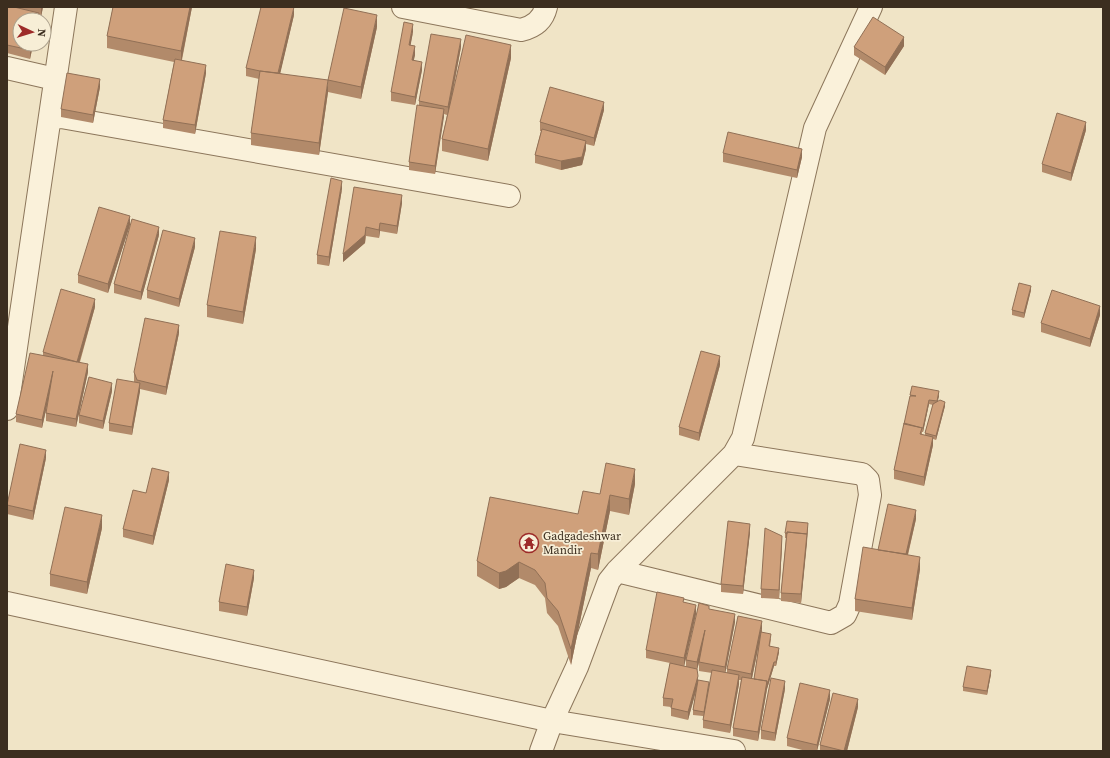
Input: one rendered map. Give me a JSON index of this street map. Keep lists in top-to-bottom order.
{
  "places": {
    "temple": ["Gadgadeshwar Mandir"]
  },
  "north": "right"
}
